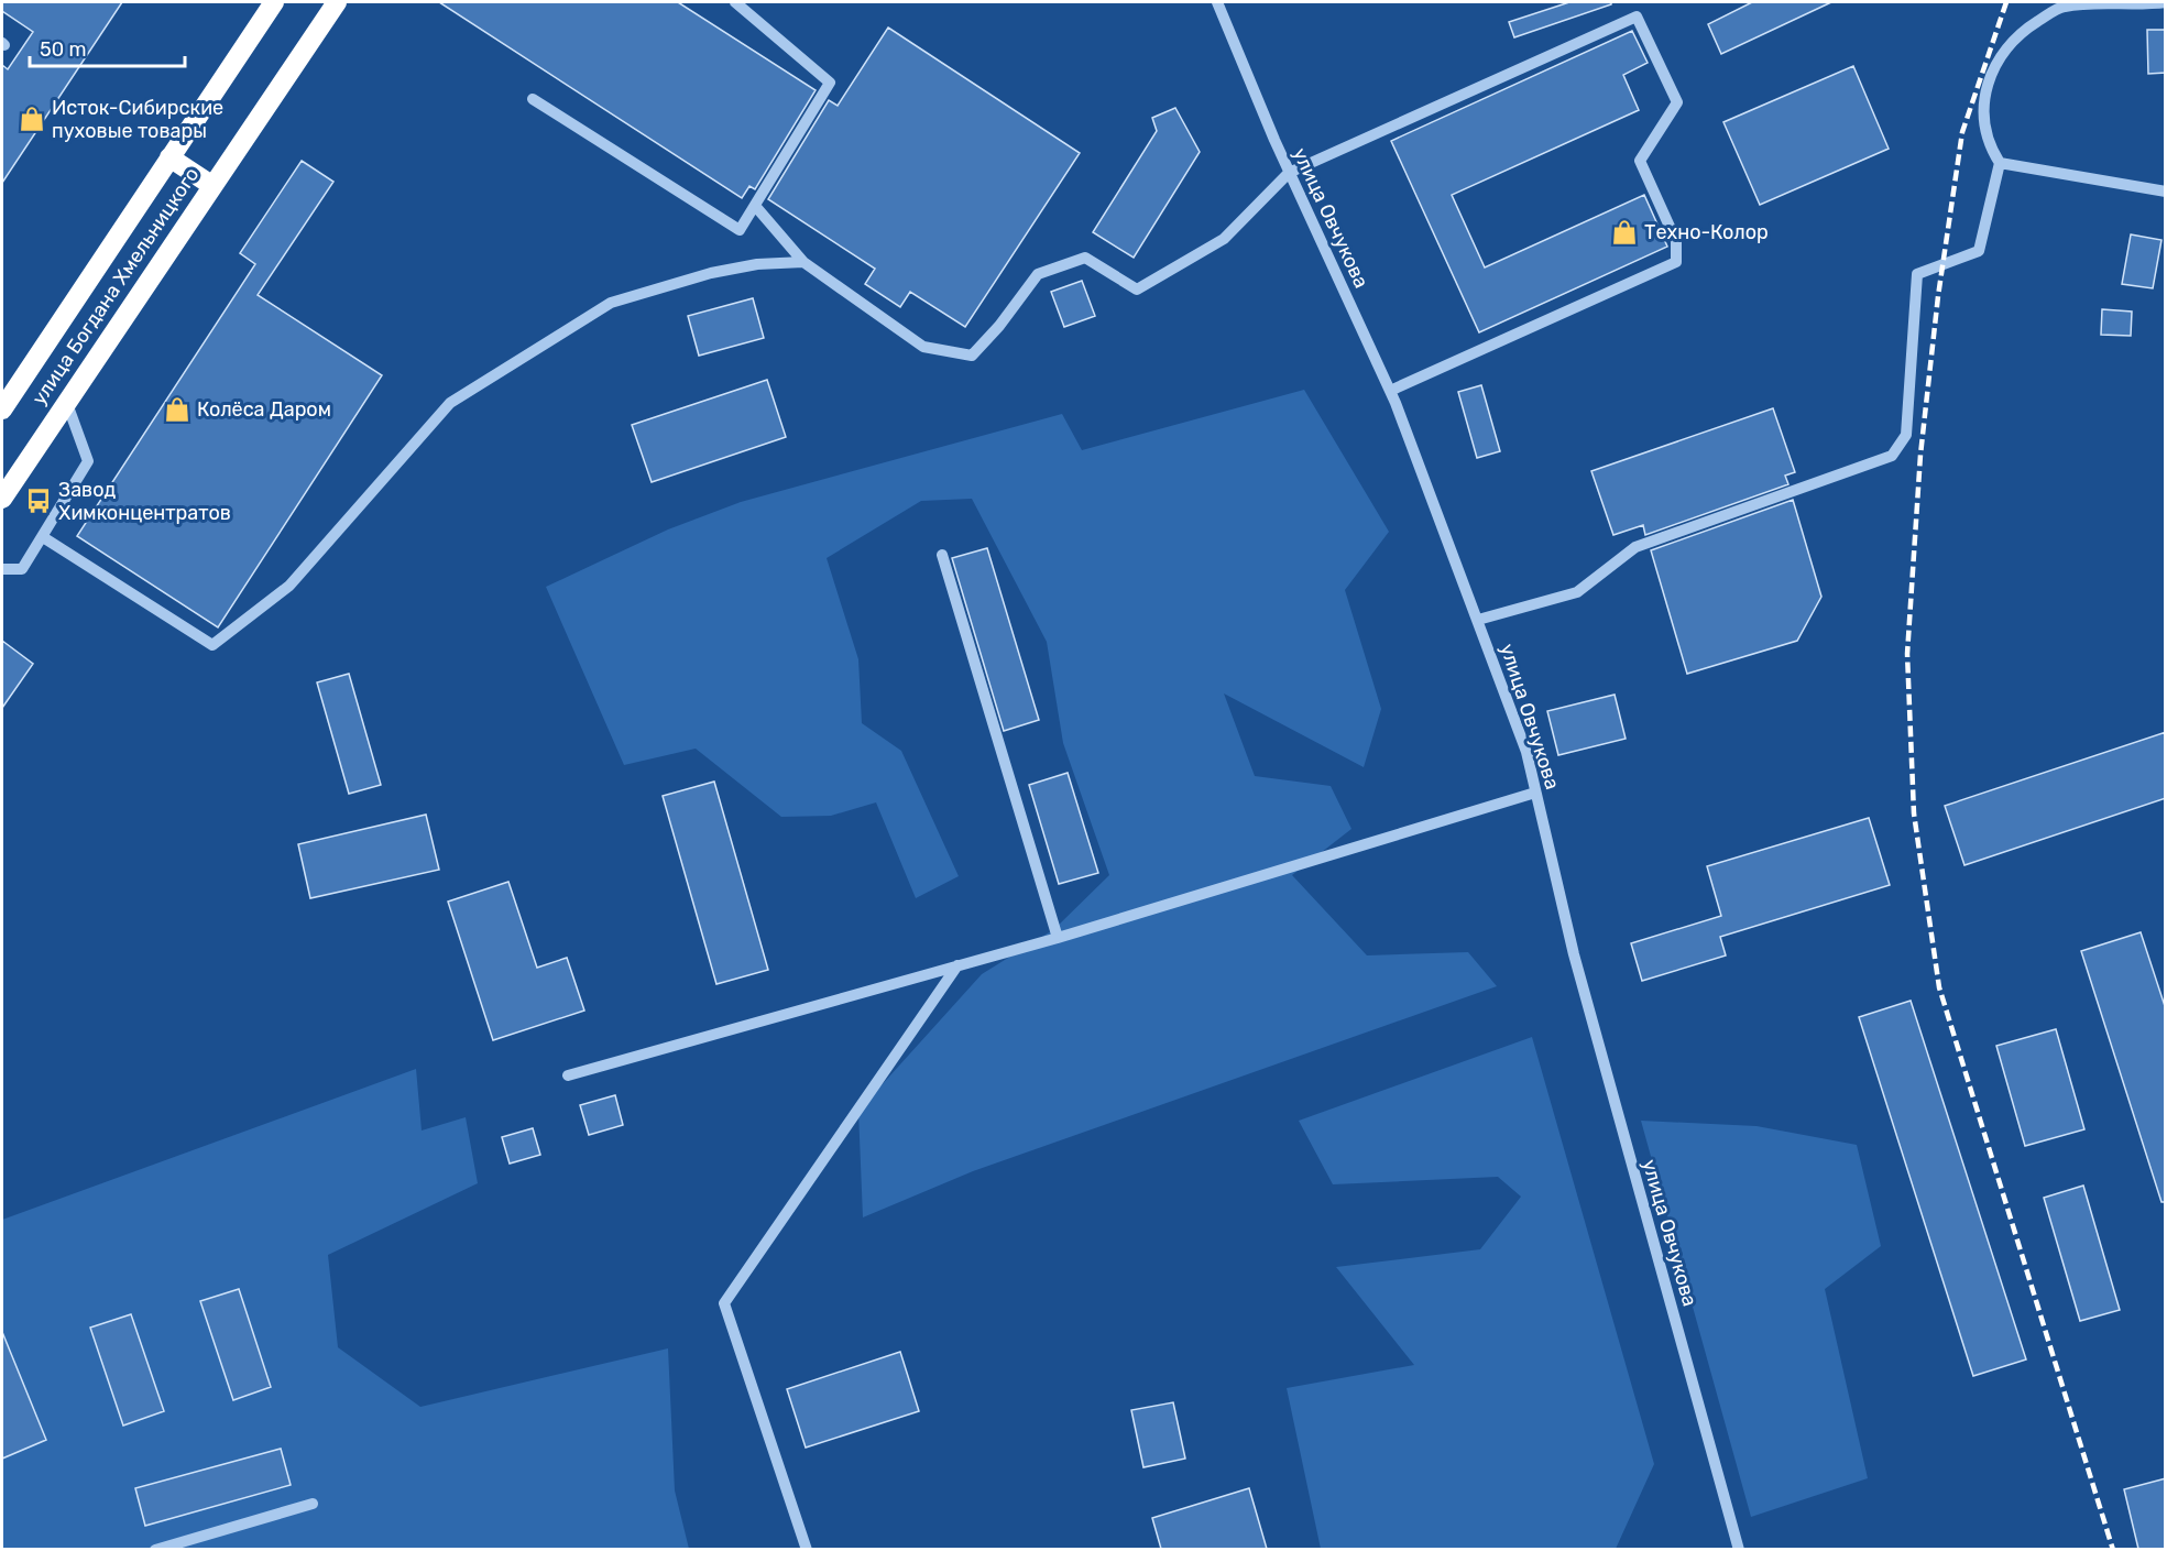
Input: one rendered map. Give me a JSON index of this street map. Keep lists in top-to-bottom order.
{
  "streets": {
    "highway": ["улица Богдана Хмельницкого"],
    "street": ["улица Овчукова"]
  },
  "places": {
    "shop": ["Исток-Сибирские пуховые товары", "Техно-Колор", "Колёса Даром"],
    "bus stop": ["Завод Химконцентратов"]
  },
  "scale_bar": "50 m"
}
